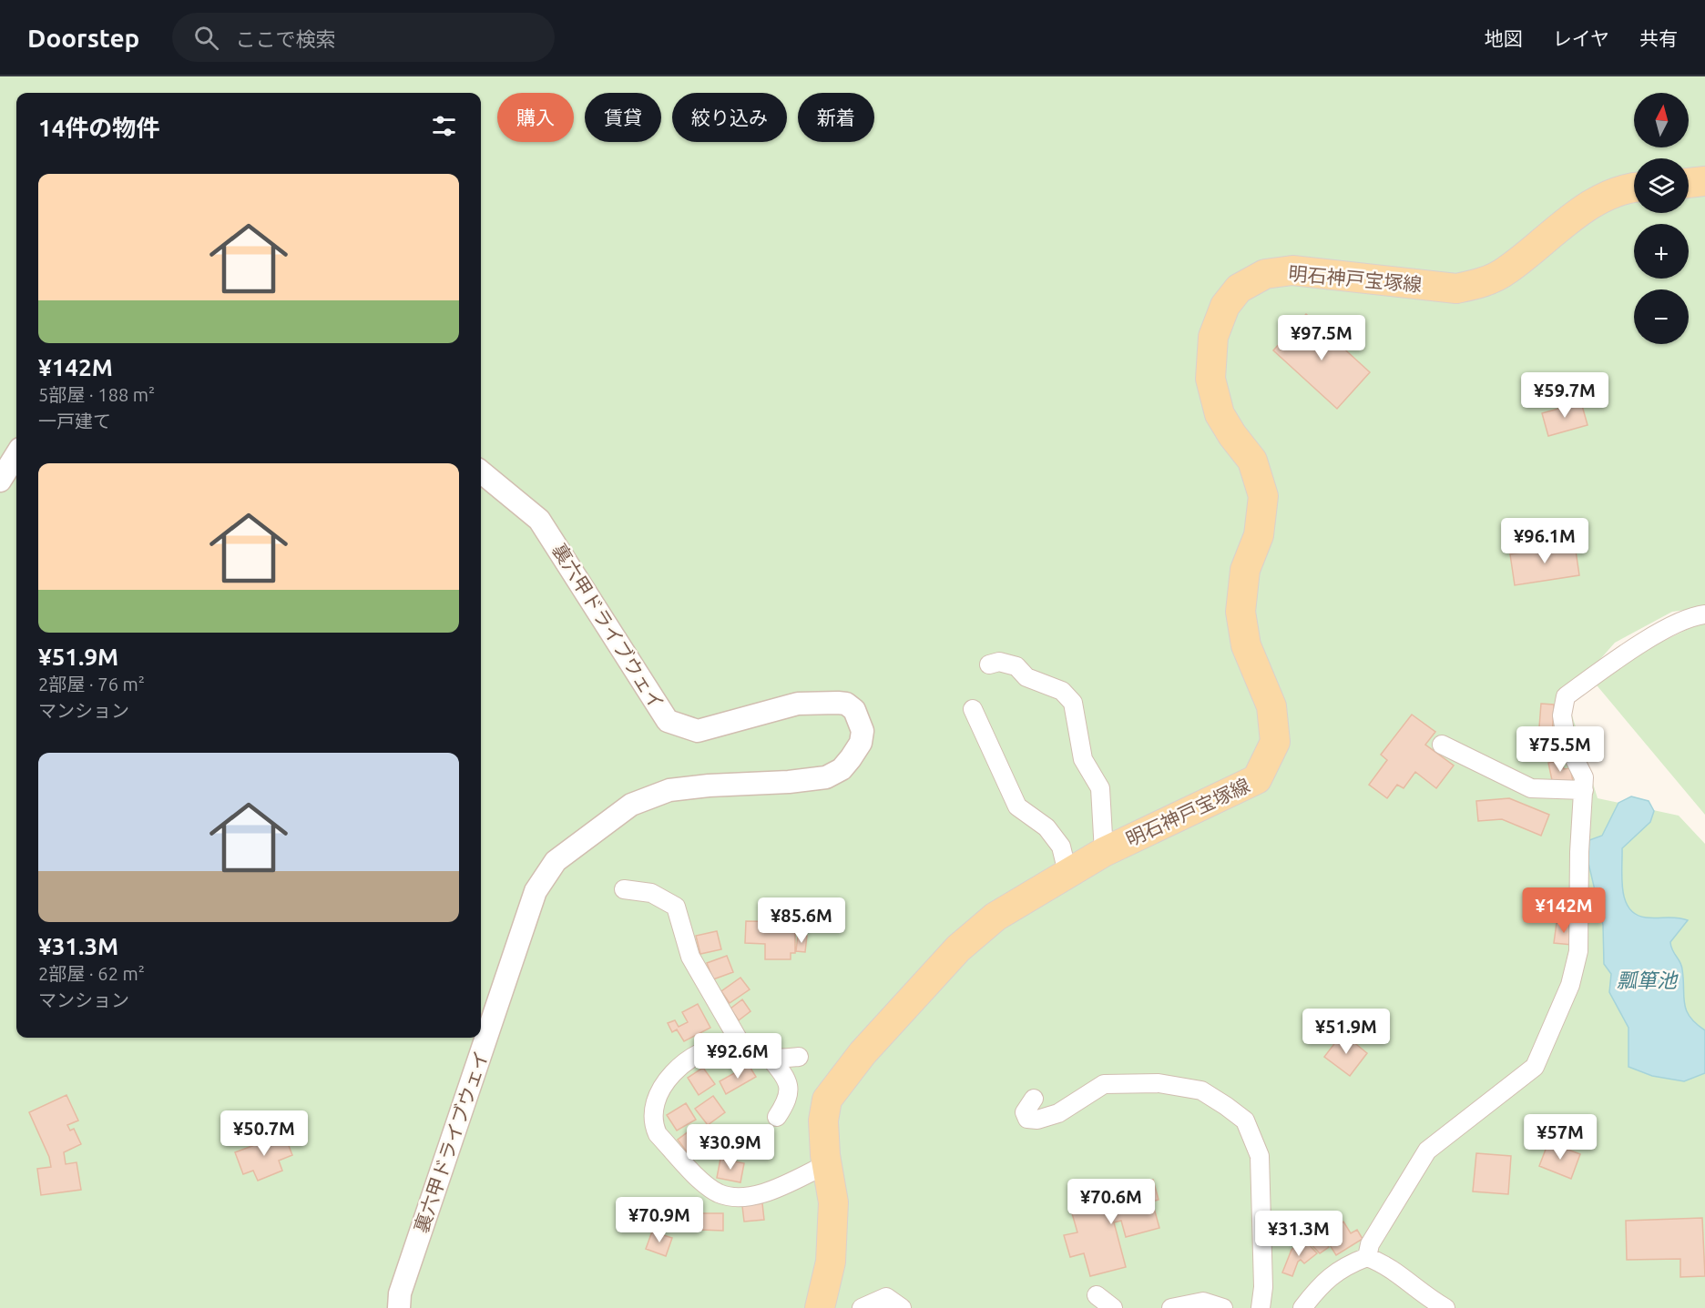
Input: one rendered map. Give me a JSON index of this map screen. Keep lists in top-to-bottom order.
{
  "streets": {
    "main road": ["明石神戸宝塚線"],
    "street": ["裏六甲ドライブウェイ"]
  },
  "water": ["瓢箪池"],
  "north": "top",
  "page": {
    "header": "Doorstep",
    "search": "ここで検索",
    "nav": ["地図", "レイヤ", "共有"],
    "map_buttons": ["+", "−"],
    "chip": [
      "購入",
      "賃貸",
      "絞り込み",
      "新着"
    ],
    "heading": "14件の物件",
    "list": [
      {
        "name": "¥142M",
        "note": "5部屋 · 188 m² · 一戸建て"
      },
      {
        "name": "¥51.9M",
        "note": "2部屋 · 76 m² · マンション"
      },
      {
        "name": "¥31.3M",
        "note": "2部屋 · 62 m² · マンション"
      }
    ],
    "price": [
      "¥97.5M",
      "¥59.7M",
      "¥96.1M",
      "¥75.5M",
      "¥142M",
      "¥85.6M",
      "¥51.9M",
      "¥92.6M",
      "¥50.7M",
      "¥57M",
      "¥30.9M",
      "¥70.6M",
      "¥70.9M",
      "¥31.3M"
    ]
  }
}
